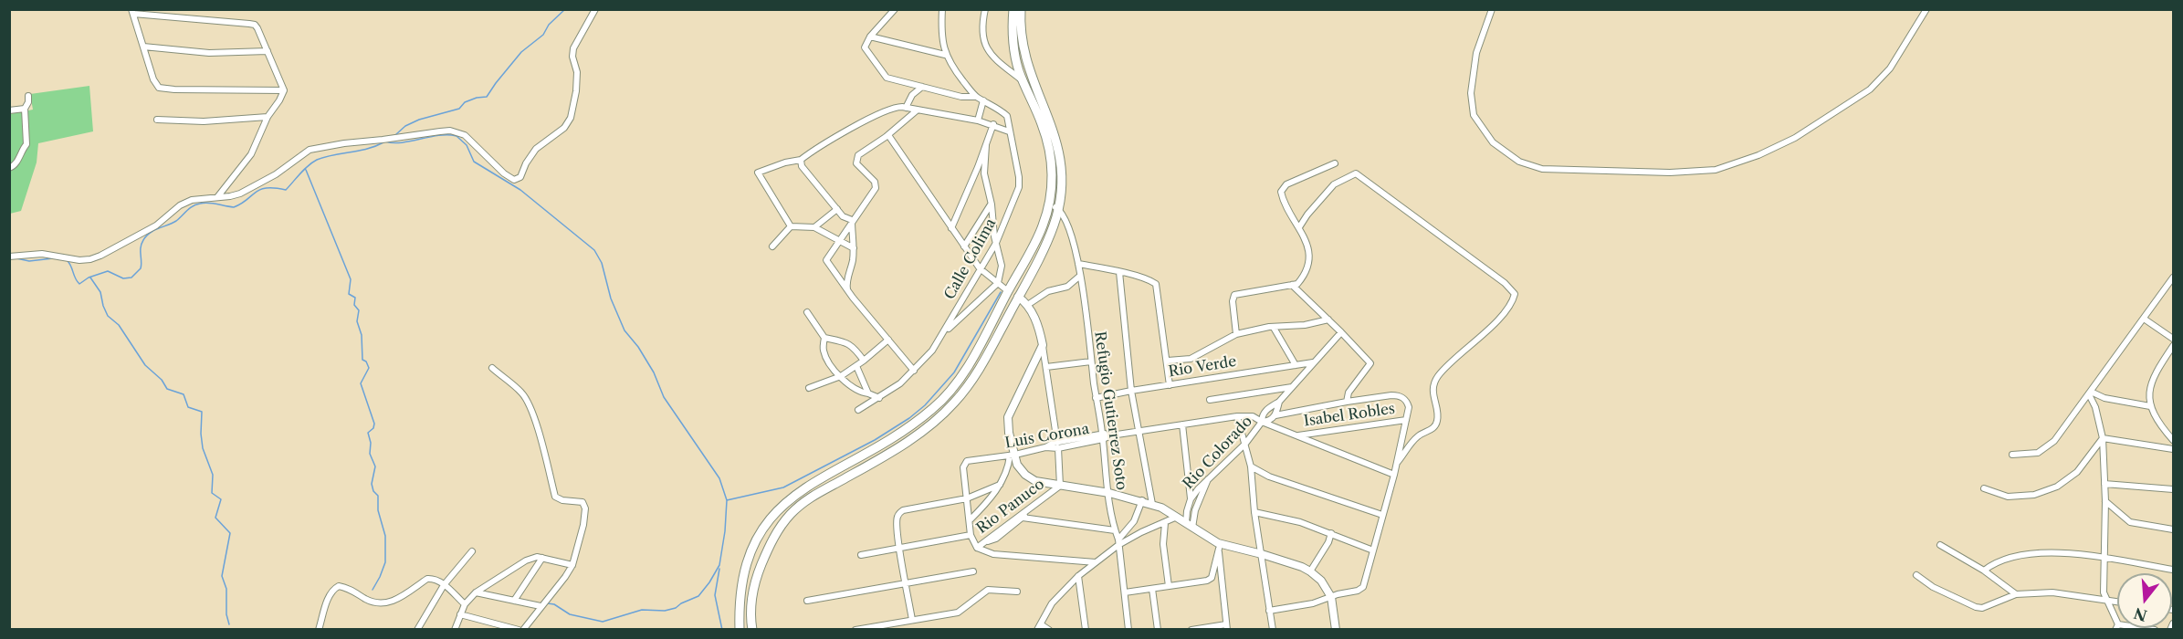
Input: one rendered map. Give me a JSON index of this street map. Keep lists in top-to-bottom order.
{
  "streets": {
    "street": [
      "Calle Colima",
      "Rio Verde",
      "Refugio Gutierrez Soto",
      "Isabel Robles",
      "Luis Corona",
      "Rio Colorado",
      "Rio Panuco"
    ]
  },
  "crossings": [
    ["Rio Verde", "Refugio Gutierrez Soto"],
    ["Rio Verde", "Rio Colorado"],
    ["Refugio Gutierrez Soto", "Luis Corona"],
    ["Isabel Robles", "Luis Corona"],
    ["Luis Corona", "Rio Colorado"]
  ],
  "north": "bottom"
}
